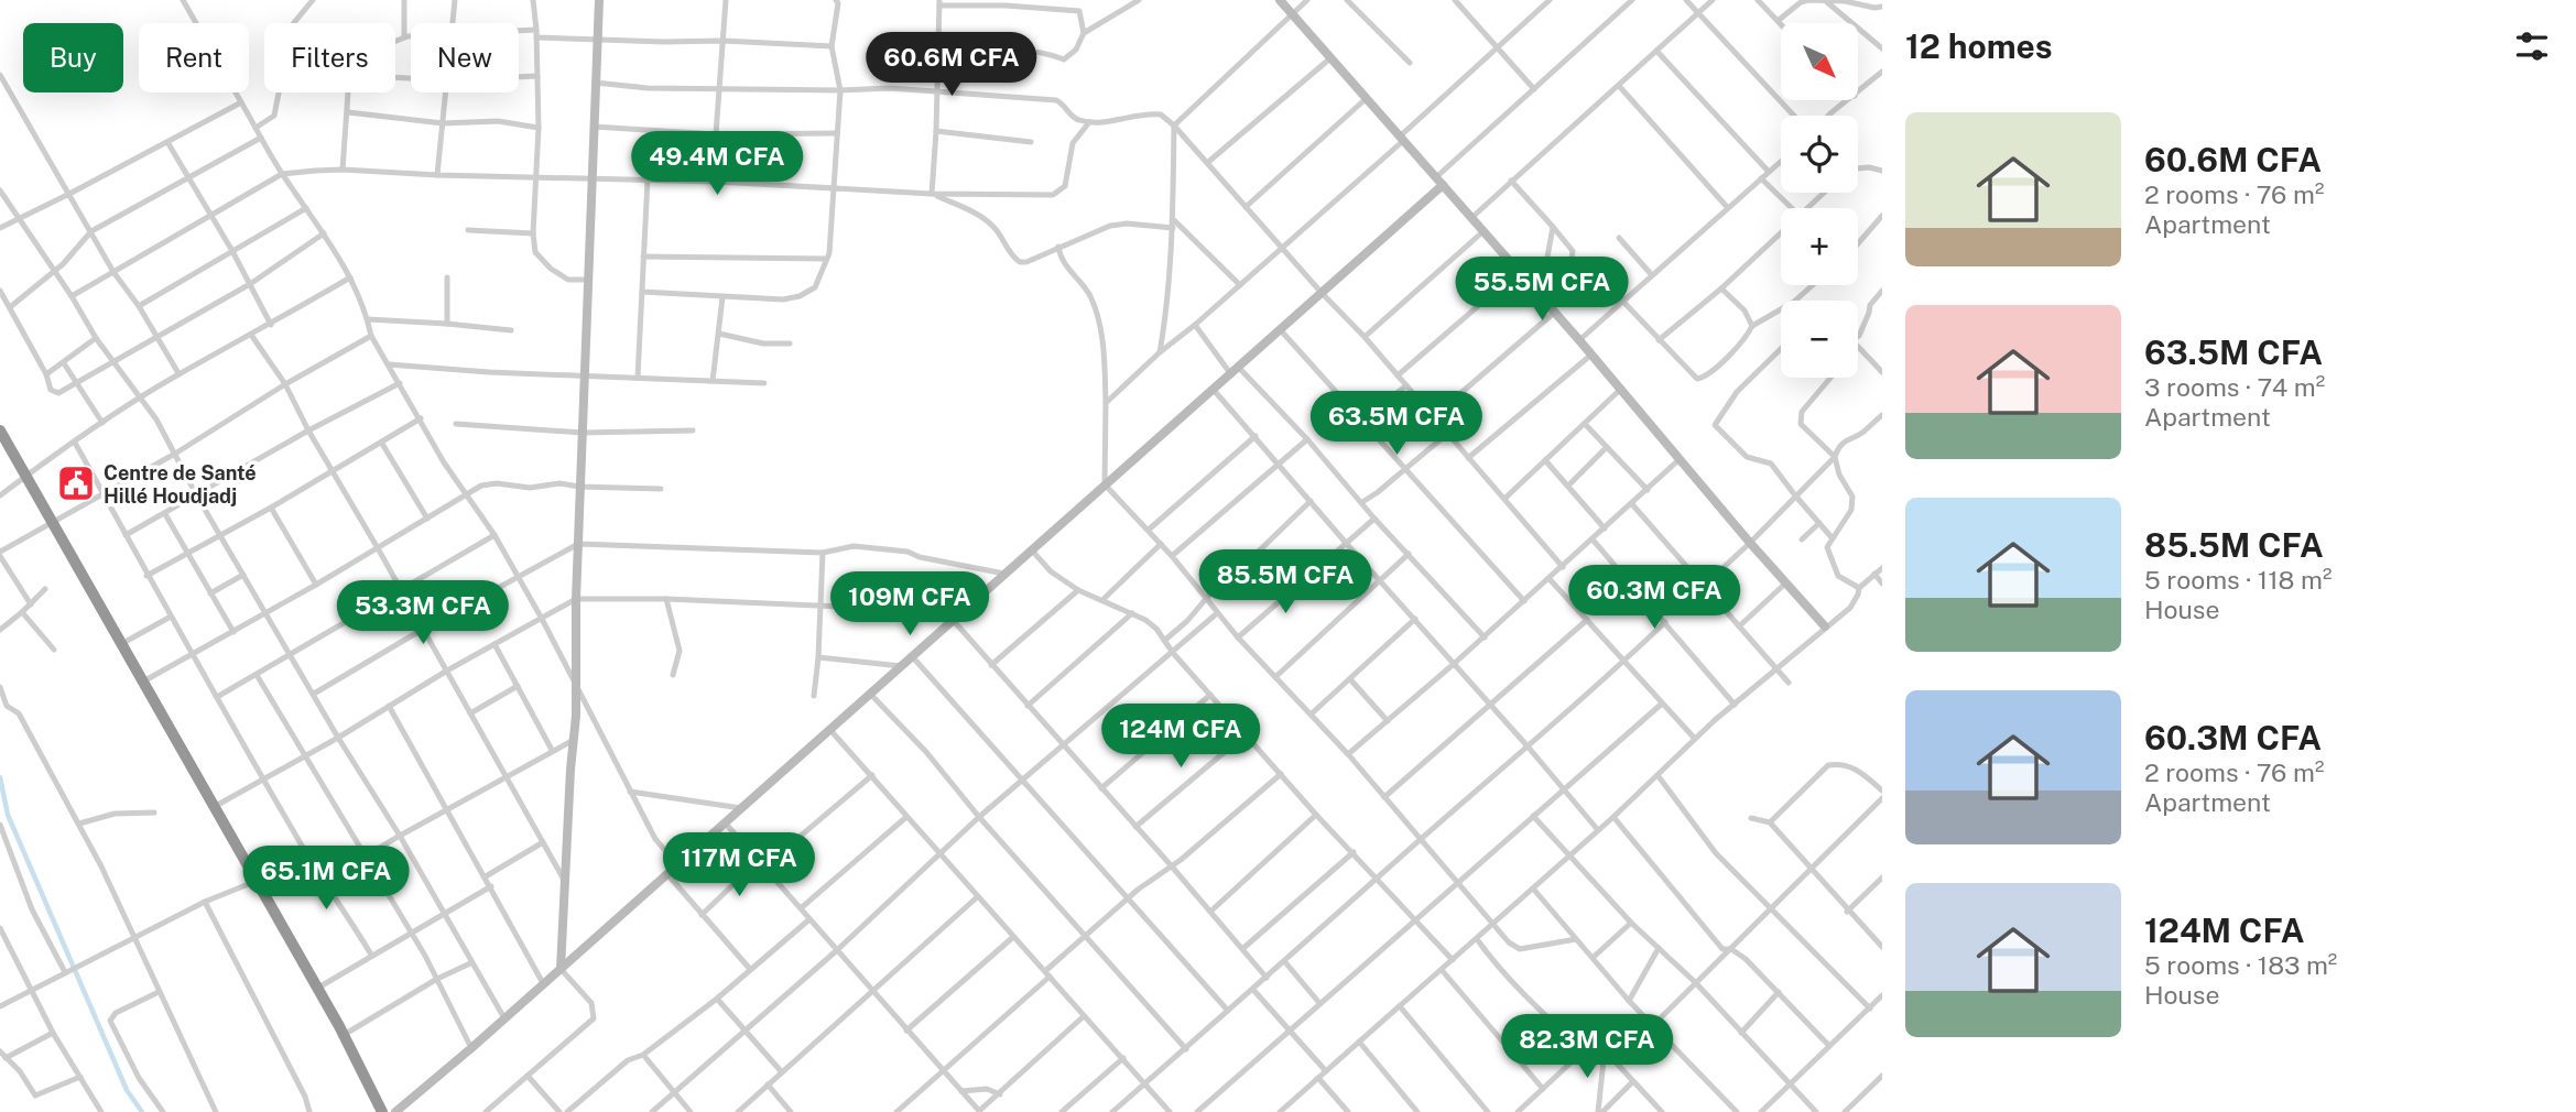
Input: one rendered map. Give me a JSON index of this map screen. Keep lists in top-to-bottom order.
{
  "places": {
    "public building": ["Centre de Santé Hillé Houdjadj"]
  },
  "north": "bottom right",
  "page": {
    "heading": "12 homes",
    "map_buttons": ["+", "−"],
    "chip": [
      "Buy",
      "Rent",
      "Filters",
      "New"
    ],
    "price": [
      "60.6M CFA",
      "49.4M CFA",
      "55.5M CFA",
      "63.5M CFA",
      "85.5M CFA",
      "60.3M CFA",
      "109M CFA",
      "53.3M CFA",
      "124M CFA",
      "117M CFA",
      "65.1M CFA",
      "82.3M CFA"
    ],
    "list": [
      {
        "name": "60.6M CFA",
        "note": "2 rooms · 76 m² · Apartment"
      },
      {
        "name": "63.5M CFA",
        "note": "3 rooms · 74 m² · Apartment"
      },
      {
        "name": "85.5M CFA",
        "note": "5 rooms · 118 m² · House"
      },
      {
        "name": "60.3M CFA",
        "note": "2 rooms · 76 m² · Apartment"
      },
      {
        "name": "124M CFA",
        "note": "5 rooms · 183 m² · House"
      }
    ]
  }
}
